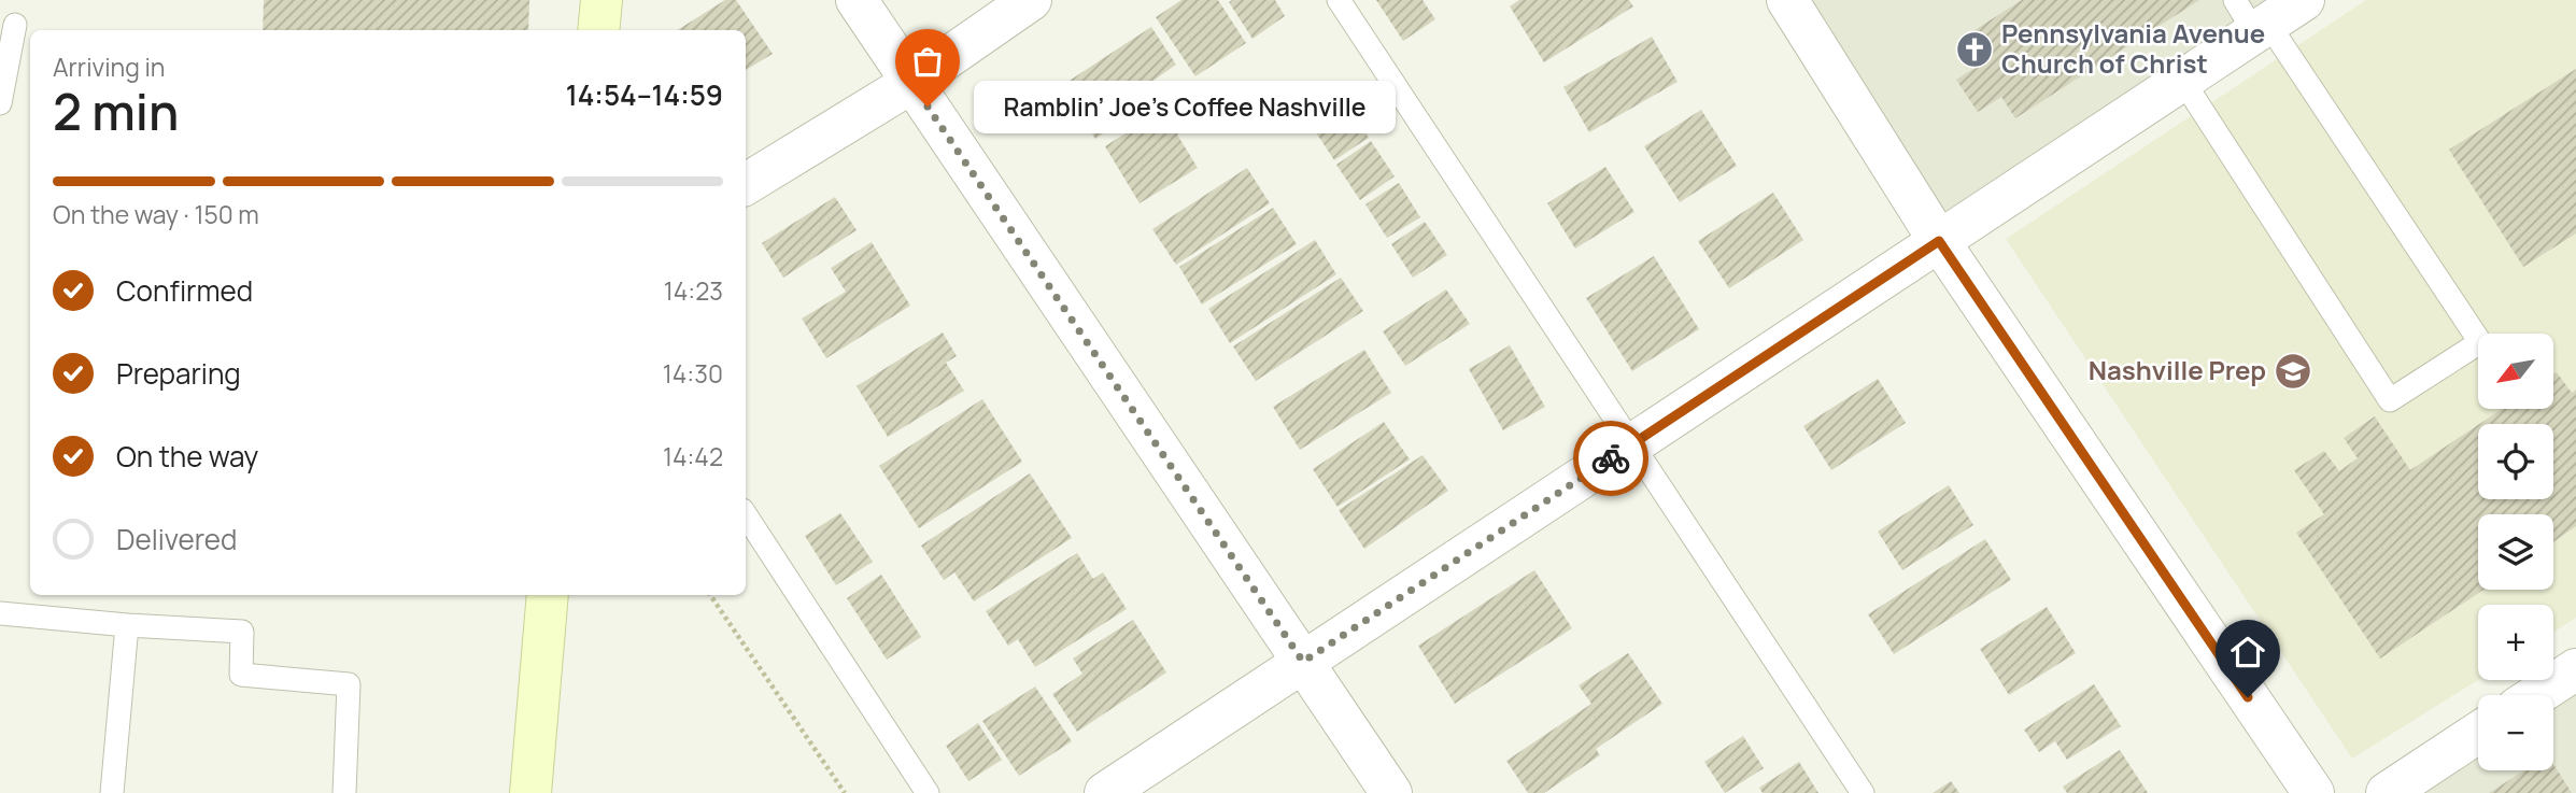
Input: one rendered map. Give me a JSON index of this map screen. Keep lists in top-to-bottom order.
{
  "places": {
    "church": ["Pennsylvania Avenue Church of Christ"],
    "other": ["Ramblin’ Joe’s Coffee Nashville"],
    "school or university": ["Nashville Prep"]
  },
  "north": "bottom left",
  "page": {
    "heading": ["2 min", "Arriving in", "14:54–14:59"],
    "bubble": "Ramblin’ Joe’s Coffee Nashville",
    "bar": "On the way · 150 m",
    "list": [
      ["Confirmed", "14:23"],
      ["Preparing", "14:30"],
      ["On the way", "14:42"],
      "Delivered"
    ],
    "map_buttons": ["+", "−"]
  }
}
